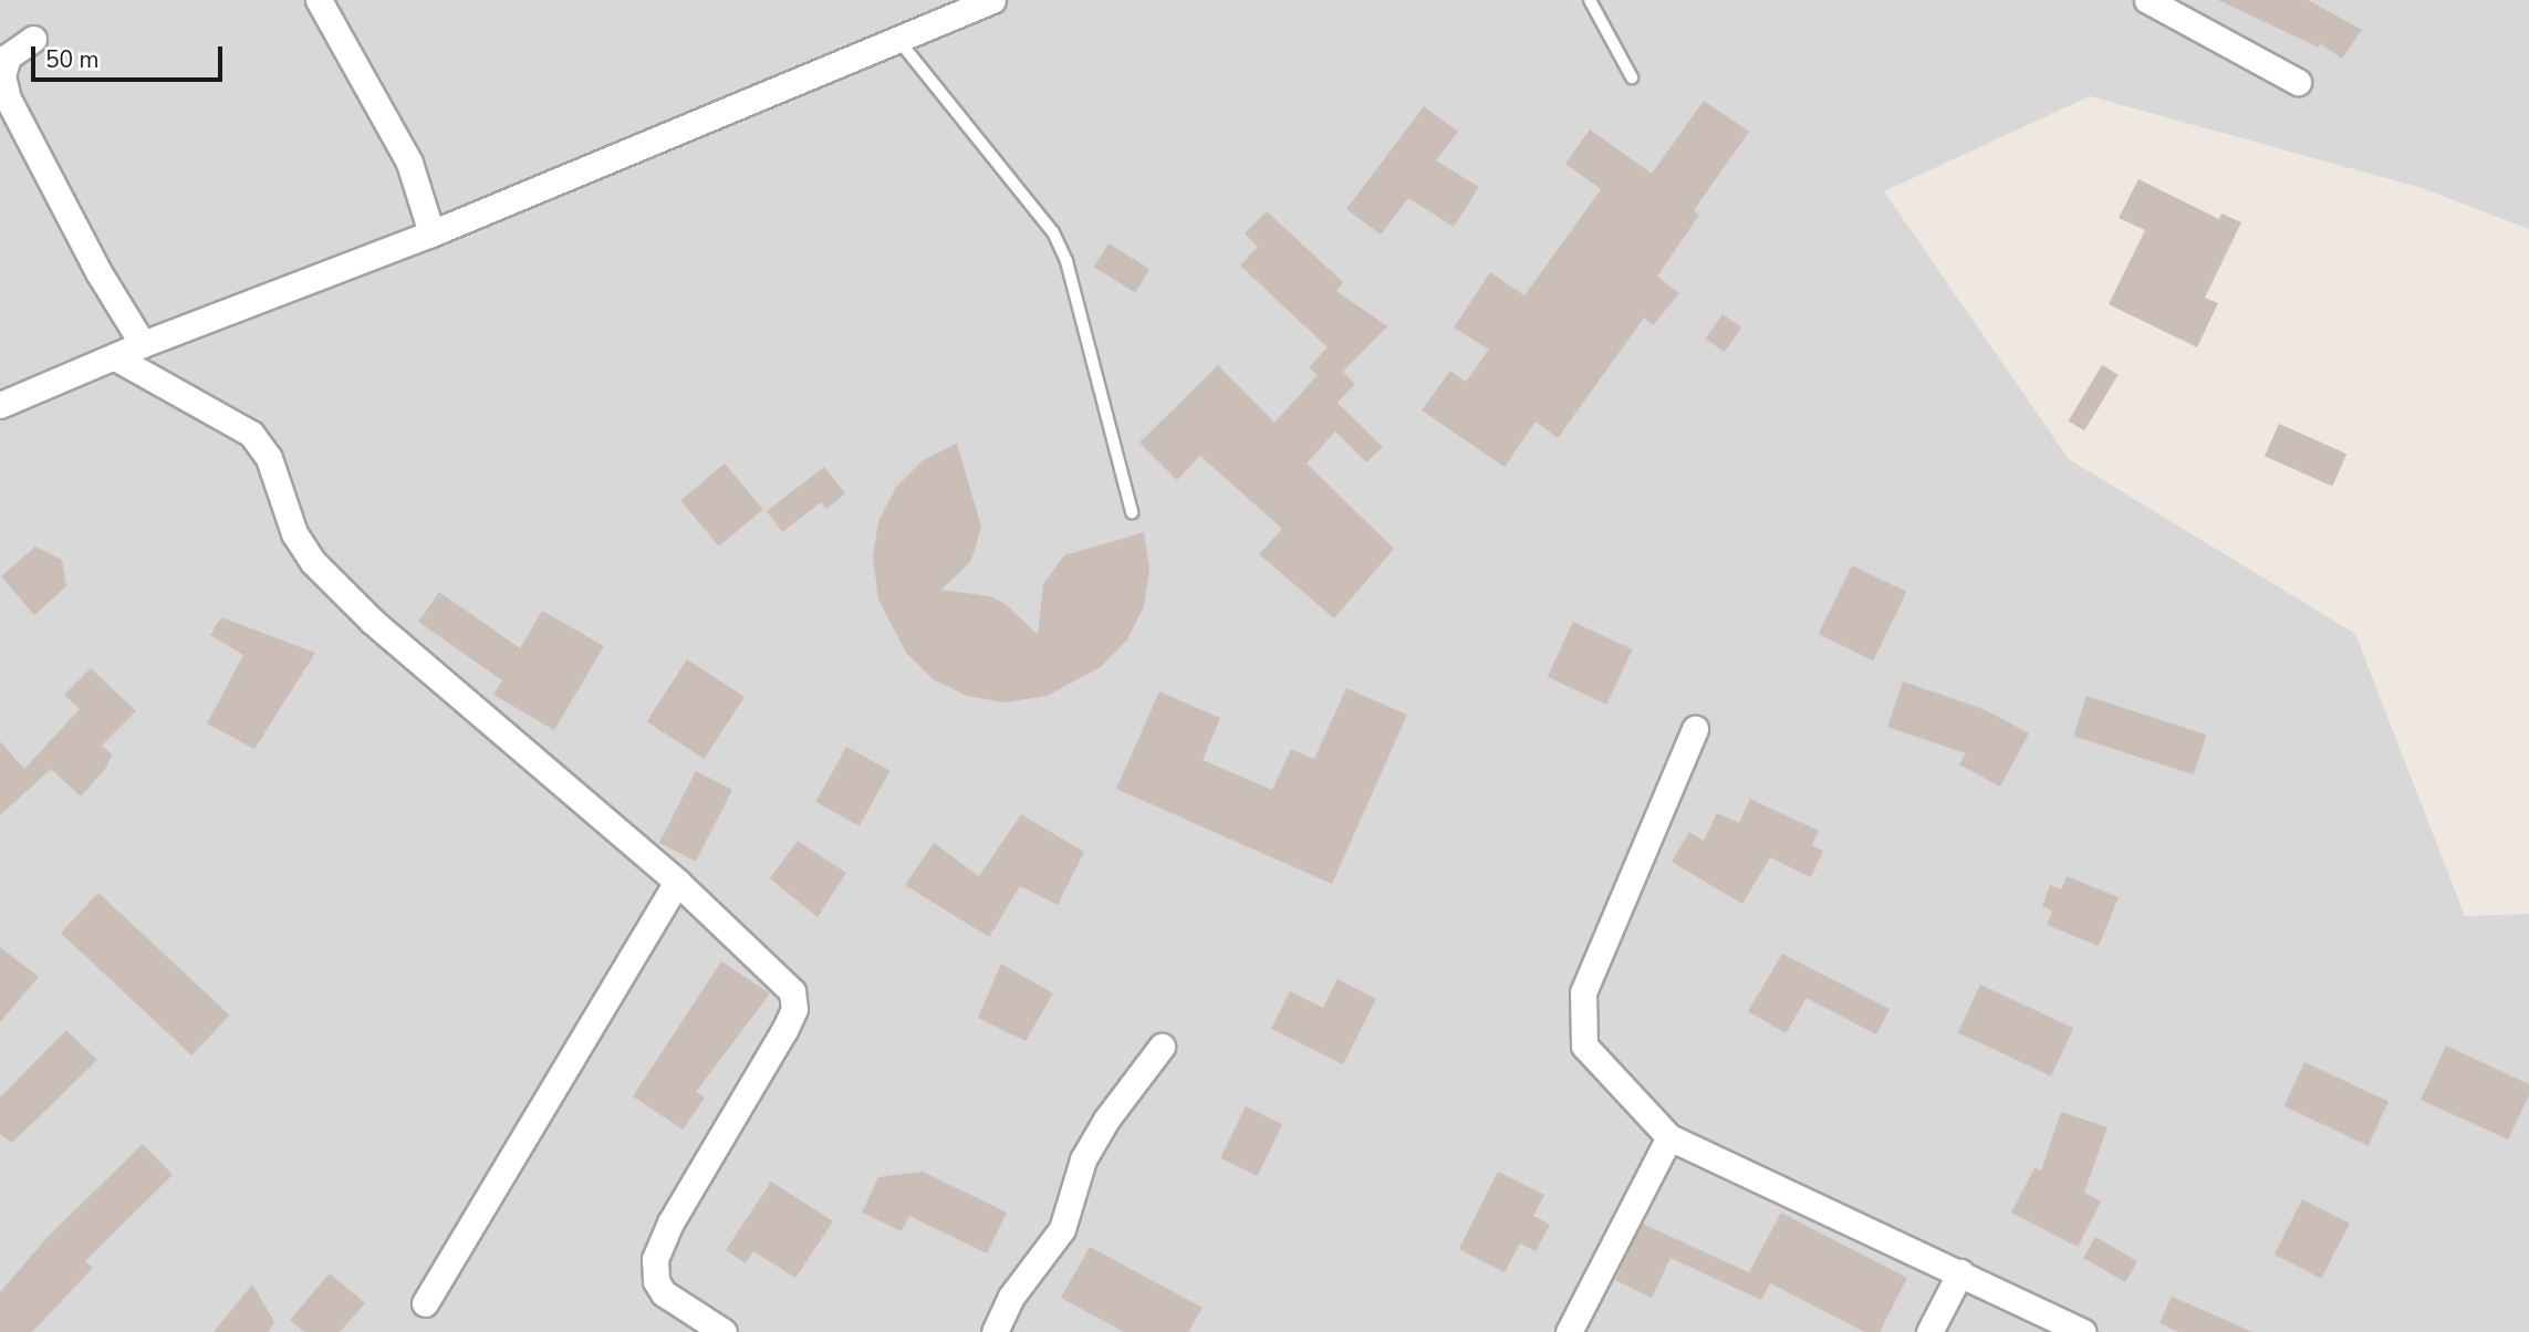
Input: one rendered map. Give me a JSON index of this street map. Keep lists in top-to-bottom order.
{
  "scale_bar": "50 m"
}
